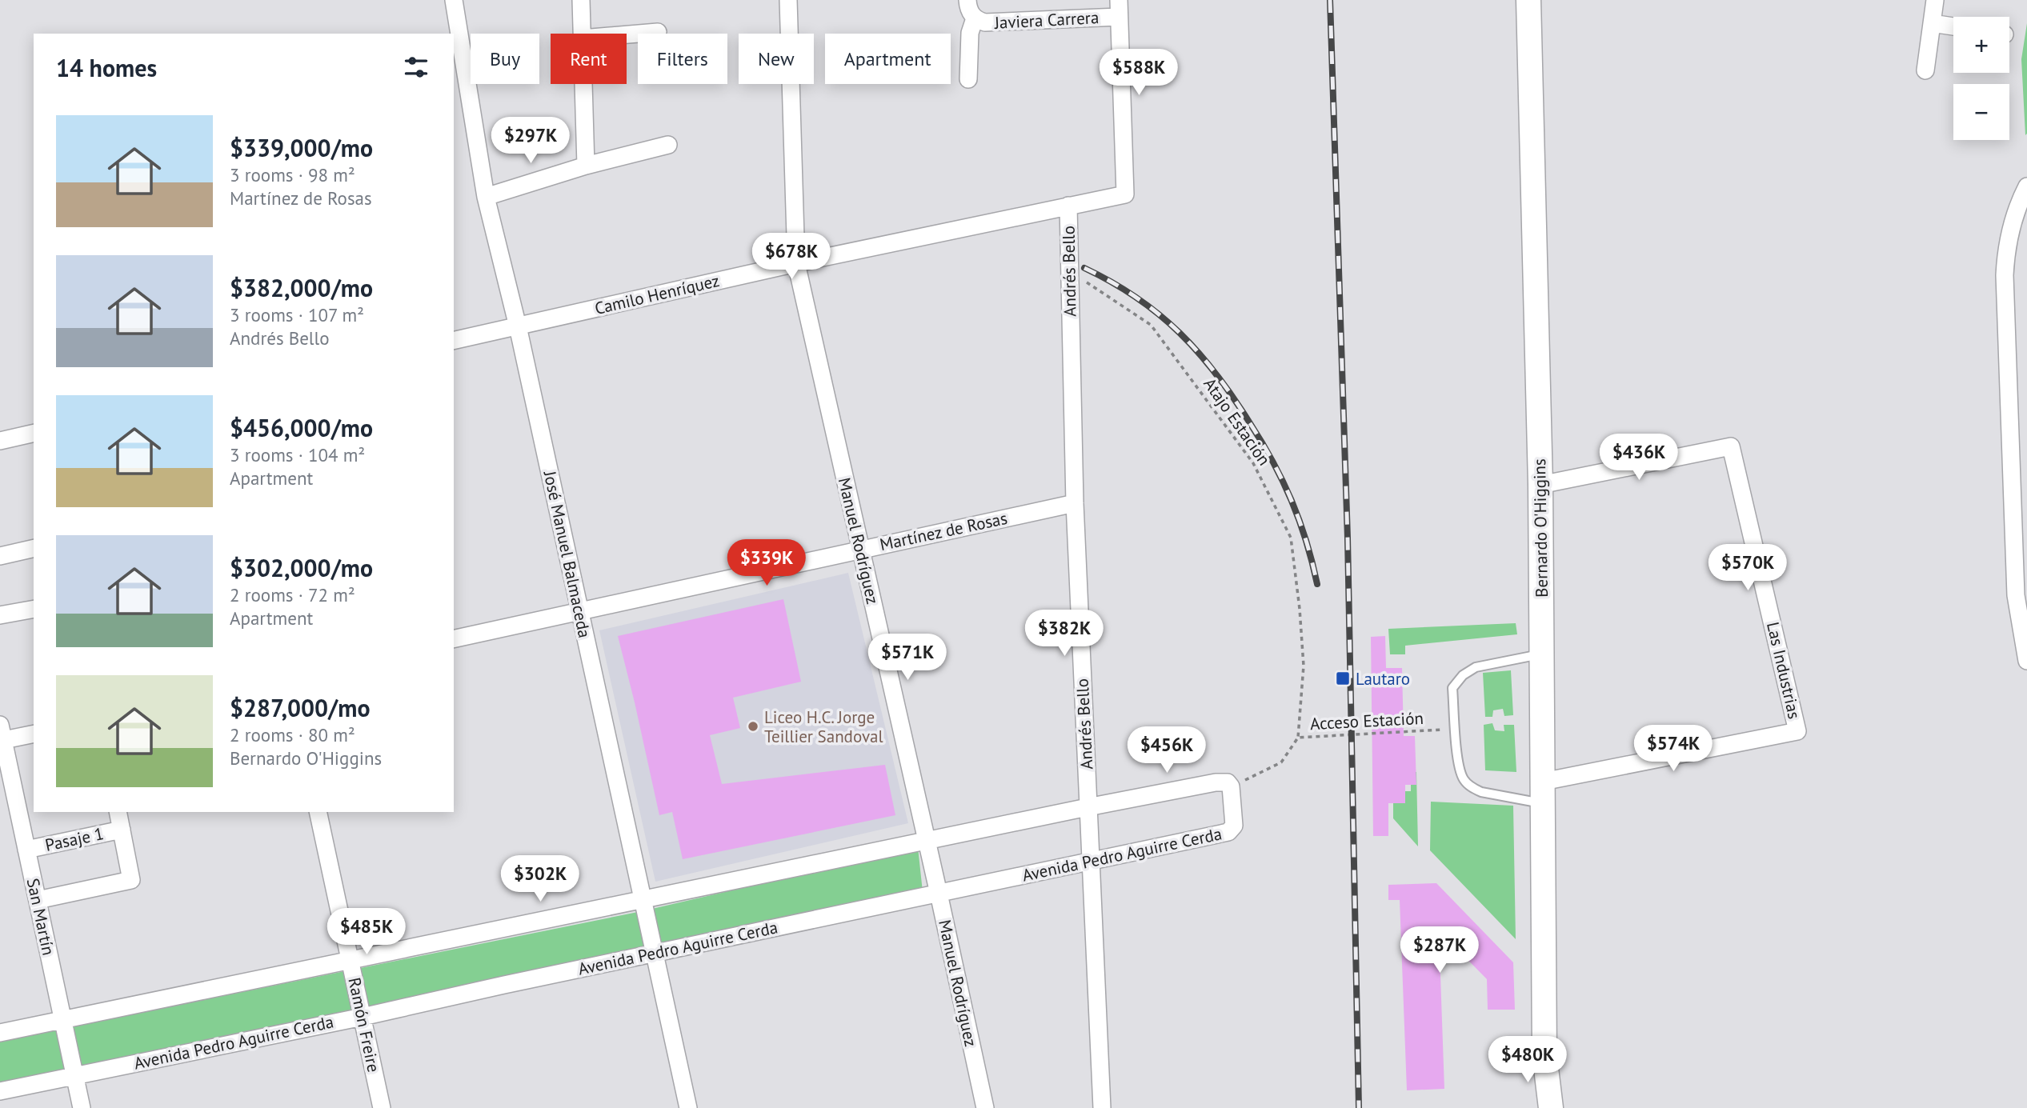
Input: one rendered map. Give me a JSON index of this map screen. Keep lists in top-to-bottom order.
{
  "streets": {
    "main road": ["Bernardo O'Higgins"],
    "street": [
      "Javiera Carrera",
      "Andrés Bello",
      "Camilo Henríquez",
      "Martínez de Rosas",
      "Manuel Rodríguez",
      "José Manuel Balmaceda",
      "Las Industrias",
      "Pasaje 1",
      "Avenida Pedro Aguirre Cerda",
      "San Martín",
      "Ramón Freire"
    ],
    "path": ["Atajo Estación", "Acceso Estación"]
  },
  "crossings": [
    ["Javiera Carrera", "Camilo Henríquez"],
    ["Andrés Bello", "Camilo Henríquez"],
    ["Andrés Bello", "Atajo Estación"],
    ["Andrés Bello", "Martínez de Rosas"],
    ["Andrés Bello", "Avenida Pedro Aguirre Cerda"],
    ["Camilo Henríquez", "Manuel Rodríguez"],
    ["Camilo Henríquez", "José Manuel Balmaceda"],
    ["Atajo Estación", "Acceso Estación"],
    ["Bernardo O'Higgins", "Las Industrias"],
    ["Martínez de Rosas", "Manuel Rodríguez"],
    ["Martínez de Rosas", "José Manuel Balmaceda"],
    ["Manuel Rodríguez", "Avenida Pedro Aguirre Cerda"],
    ["José Manuel Balmaceda", "Avenida Pedro Aguirre Cerda"],
    ["Acceso Estación", "Avenida Pedro Aguirre Cerda"],
    ["Pasaje 1", "San Martín"],
    ["Avenida Pedro Aguirre Cerda", "San Martín"],
    ["Avenida Pedro Aguirre Cerda", "Ramón Freire"]
  ],
  "places": {
    "transit": ["Lautaro"],
    "other": ["Liceo H.C. Jorge Teillier Sandoval"]
  },
  "page": {
    "map_buttons": ["+", "−"],
    "chip": [
      "Buy",
      "Rent",
      "Filters",
      "New",
      "Apartment"
    ],
    "heading": "14 homes",
    "price": [
      "$588K",
      "$297K",
      "$678K",
      "$436K",
      "$339K",
      "$570K",
      "$382K",
      "$571K",
      "$574K",
      "$456K",
      "$302K",
      "$485K",
      "$287K",
      "$480K"
    ],
    "list": [
      {
        "name": "$339,000/mo",
        "note": "3 rooms · 98 m² · Martínez de Rosas"
      },
      {
        "name": "$382,000/mo",
        "note": "3 rooms · 107 m² · Andrés Bello"
      },
      {
        "name": "$456,000/mo",
        "note": "3 rooms · 104 m² · Apartment"
      },
      {
        "name": "$302,000/mo",
        "note": "2 rooms · 72 m² · Apartment"
      },
      {
        "name": "$287,000/mo",
        "note": "2 rooms · 80 m² · Bernardo O'Higgins"
      }
    ]
  }
}
